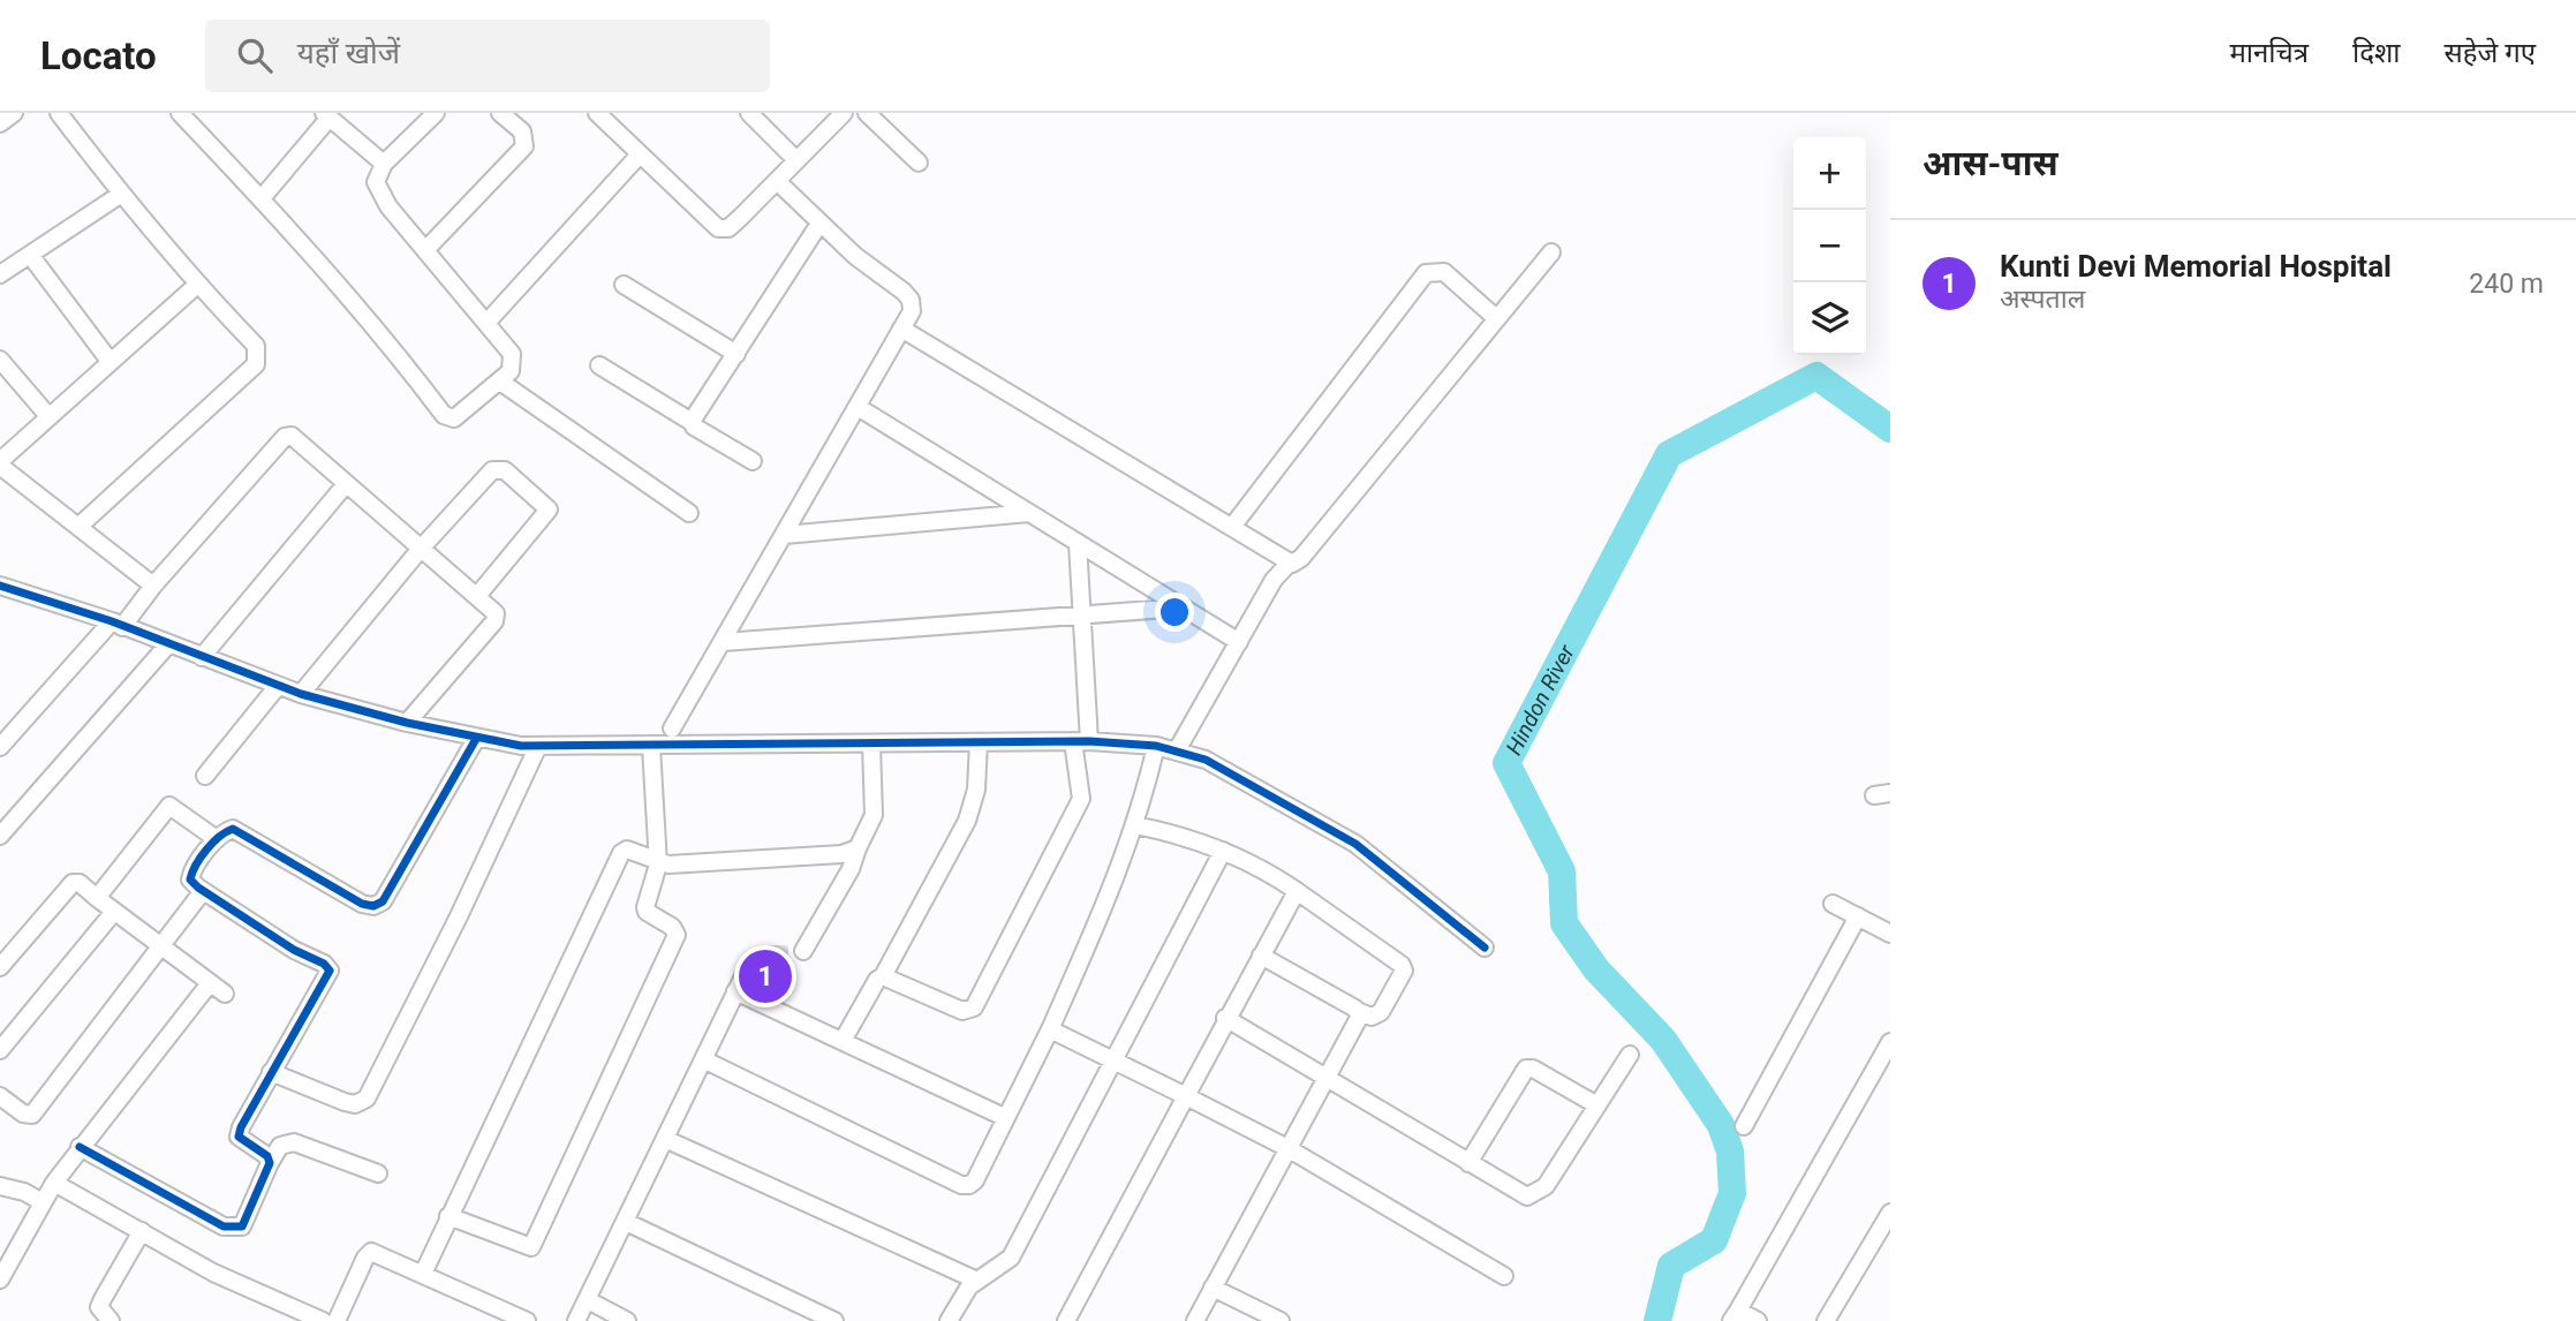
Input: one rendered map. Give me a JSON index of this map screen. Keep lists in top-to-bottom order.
{
  "water": ["Hindon River"],
  "page": {
    "header": "Locato",
    "search": "यहाँ खोजें",
    "nav": ["मानचित्र", "दिशा", "सहेजे गए"],
    "heading": "आस-पास",
    "map_buttons": ["+", "−"],
    "list": [
      {
        "mark": "1",
        "name": "Kunti Devi Memorial Hospital",
        "note": "अस्पताल",
        "value": "240 m"
      }
    ],
    "pins": "1"
  }
}
